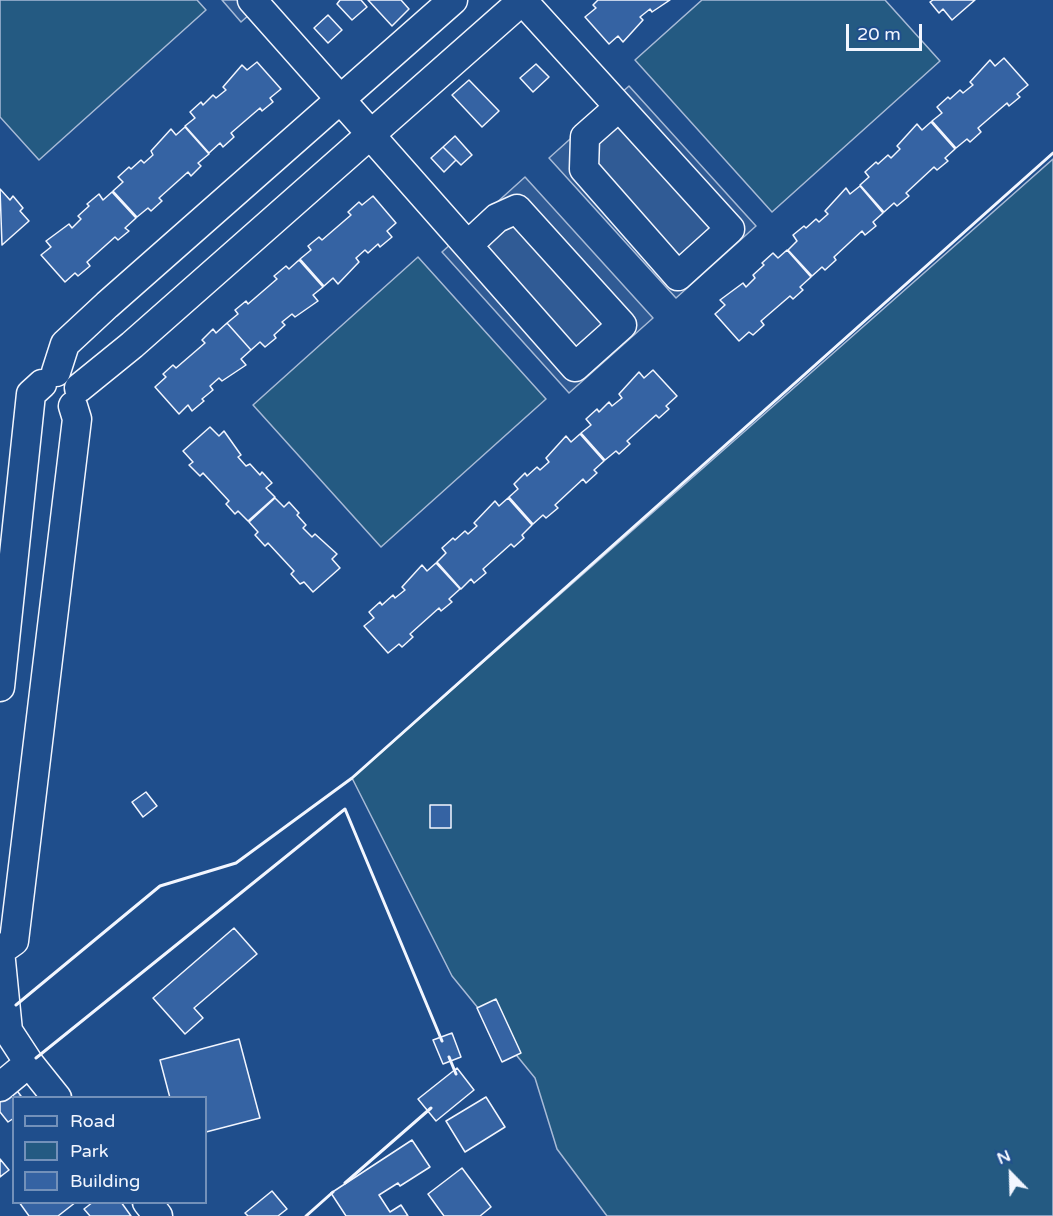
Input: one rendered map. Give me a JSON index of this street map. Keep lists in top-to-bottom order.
{
  "legend": ["Road", "Park", "Building"],
  "scale_bar": "20 m",
  "north": "top left"
}
